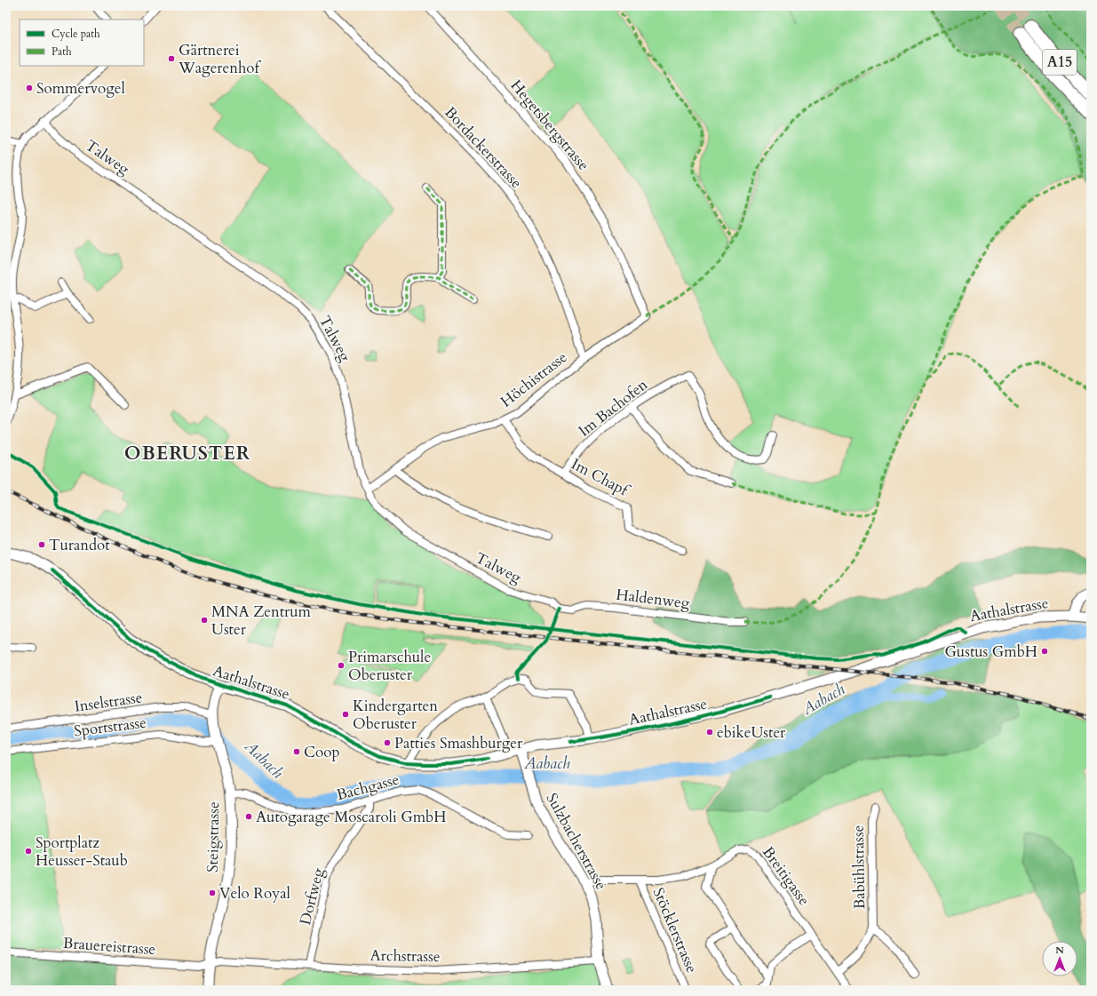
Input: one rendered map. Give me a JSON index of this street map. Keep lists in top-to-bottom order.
{
  "streets": {
    "highway": ["A15"],
    "main road": ["Aathalstrasse", "Steigstrasse", "Sulzbacherstrasse"],
    "street": [
      "Hegetsbergstrasse",
      "Bordackerstrasse",
      "Talweg",
      "Höchistrasse",
      "Im Bachofen",
      "Im Chapf",
      "Haldenweg",
      "Inselstrasse",
      "Sportstrasse",
      "Bachgasse",
      "Babühlstrasse",
      "Breitigasse",
      "Dorfweg",
      "Stöcklerstrasse",
      "Brauereistrasse",
      "Archstrasse"
    ]
  },
  "crossings": [
    ["Hegetsbergstrasse", "Höchistrasse"],
    ["Bordackerstrasse", "Höchistrasse"],
    ["Talweg", "Höchistrasse"],
    ["Talweg", "Haldenweg"],
    ["Höchistrasse", "Im Chapf"],
    ["Im Bachofen", "Im Chapf"],
    ["Aathalstrasse", "Steigstrasse"],
    ["Aathalstrasse", "Sulzbacherstrasse"],
    ["Inselstrasse", "Steigstrasse"],
    ["Sportstrasse", "Steigstrasse"],
    ["Bachgasse", "Steigstrasse"],
    ["Bachgasse", "Dorfweg"],
    ["Steigstrasse", "Brauereistrasse"],
    ["Steigstrasse", "Archstrasse"],
    ["Sulzbacherstrasse", "Breitigasse"],
    ["Sulzbacherstrasse", "Archstrasse"],
    ["Babühlstrasse", "Breitigasse"],
    ["Breitigasse", "Stöcklerstrasse"],
    ["Dorfweg", "Archstrasse"],
    ["Brauereistrasse", "Archstrasse"]
  ],
  "districts": ["OBERUSTER"],
  "water": ["Aabach"],
  "places": [
    "Gärtnerei Wagerenhof",
    "Sommervogel",
    "Turandot",
    "MNA Zentrum Uster",
    "Gustus GmbH",
    "Primarschule Oberuster",
    "Kindergarten Oberuster",
    "ebikeUster",
    "Patties Smashburger",
    "Coop",
    "Autogarage Moscaroli GmbH",
    "Sportplatz Heusser-Staub",
    "Velo Royal"
  ],
  "legend": ["Cycle path", "Path"],
  "north": "top"
}
